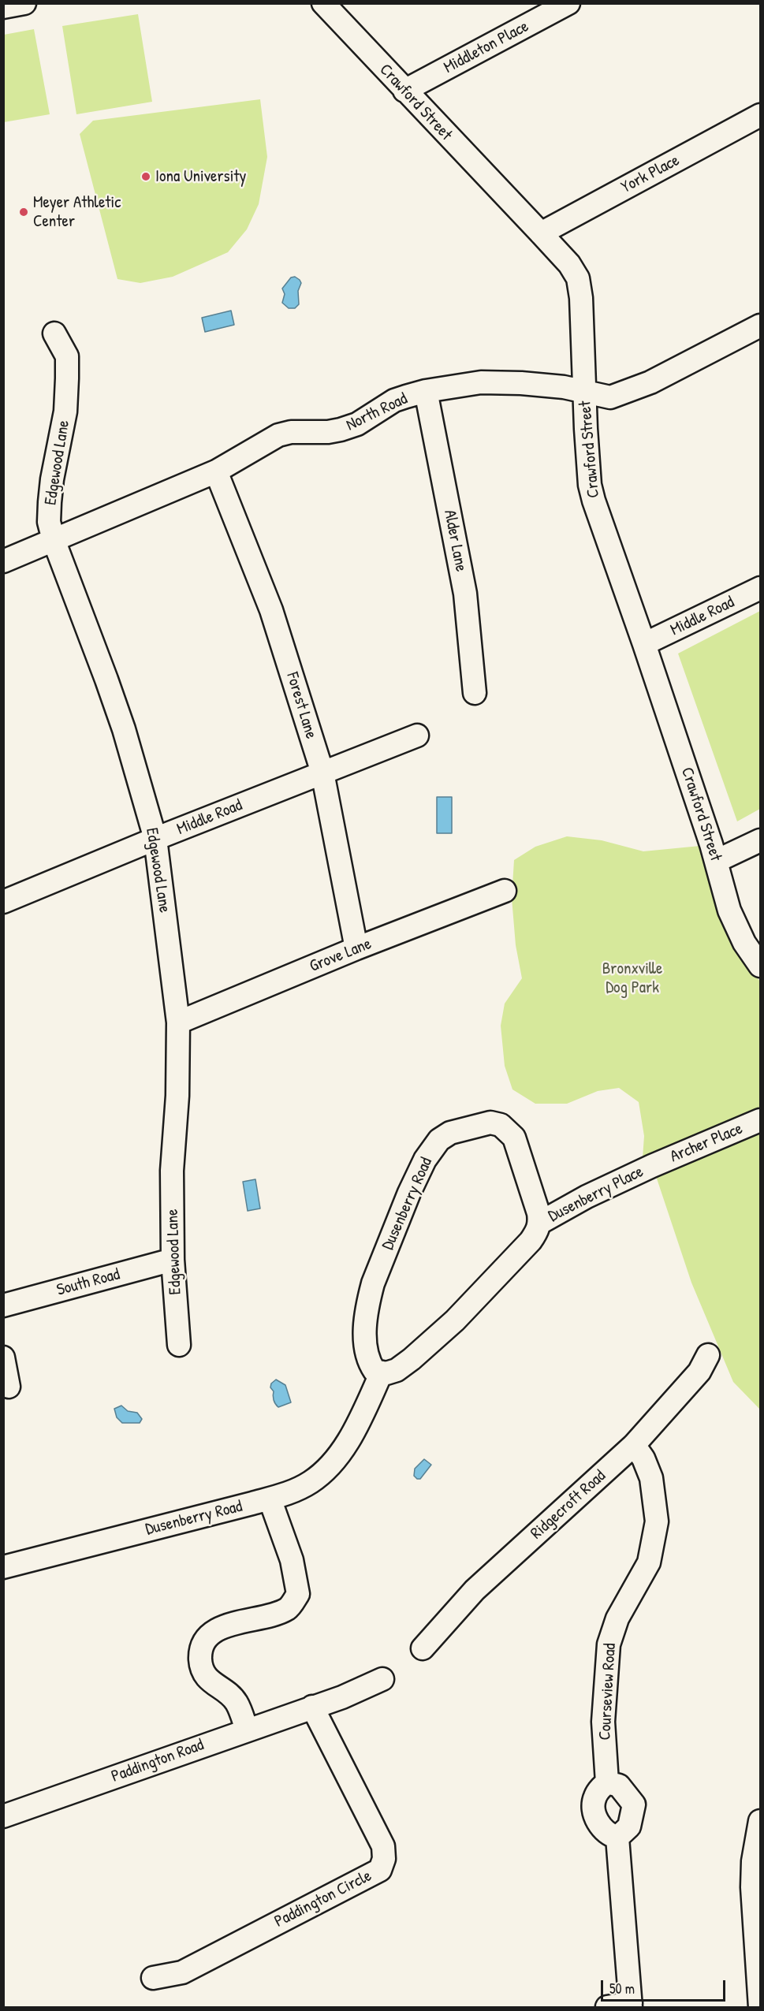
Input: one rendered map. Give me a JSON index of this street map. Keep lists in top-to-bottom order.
{
  "streets": {
    "street": [
      "Middleton Place",
      "Crawford Street",
      "York Place",
      "North Road",
      "Edgewood Lane",
      "Alder Lane",
      "Middle Road",
      "Forest Lane",
      "Grove Lane",
      "Archer Place",
      "Dusenberry Place",
      "Dusenberry Road",
      "South Road",
      "Ridgecroft Road",
      "Courseview Road",
      "Paddington Road",
      "Paddington Circle"
    ]
  },
  "crossings": [
    ["Middleton Place", "Crawford Street"],
    ["Crawford Street", "York Place"],
    ["Crawford Street", "North Road"],
    ["Crawford Street", "Middle Road"],
    ["North Road", "Edgewood Lane"],
    ["North Road", "Alder Lane"],
    ["North Road", "Forest Lane"],
    ["Edgewood Lane", "Middle Road"],
    ["Edgewood Lane", "Grove Lane"],
    ["Edgewood Lane", "South Road"],
    ["Middle Road", "Forest Lane"],
    ["Forest Lane", "Grove Lane"],
    ["Archer Place", "Dusenberry Place"],
    ["Dusenberry Place", "Dusenberry Road"],
    ["Ridgecroft Road", "Courseview Road"],
    ["Paddington Road", "Paddington Circle"]
  ],
  "parks": ["Bronxville Dog Park"],
  "places": ["Iona University", "Meyer Athletic Center"],
  "scale_bar": "50 m"
}
